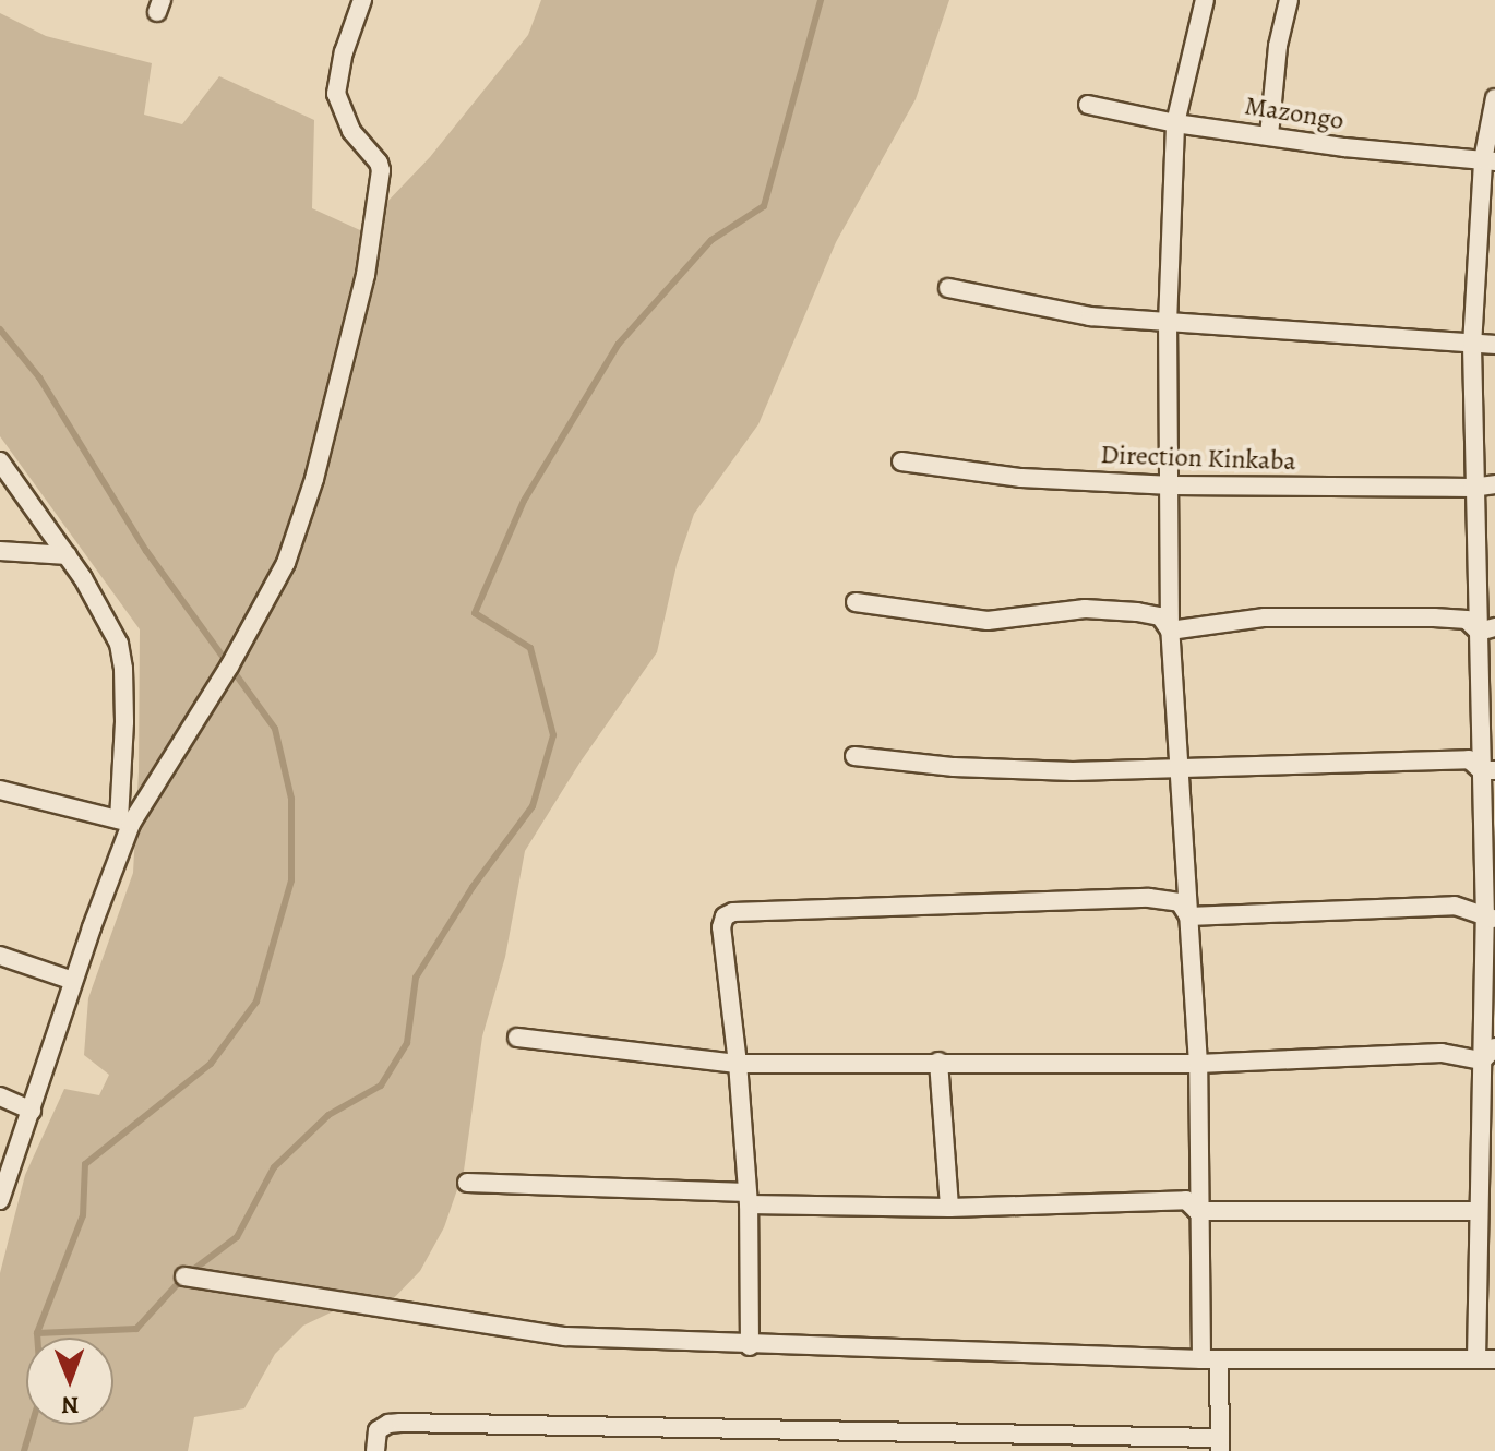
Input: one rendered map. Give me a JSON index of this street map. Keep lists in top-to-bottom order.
{
  "streets": {
    "street": ["Mazongo", "Direction Kinkaba"]
  },
  "north": "bottom"
}
